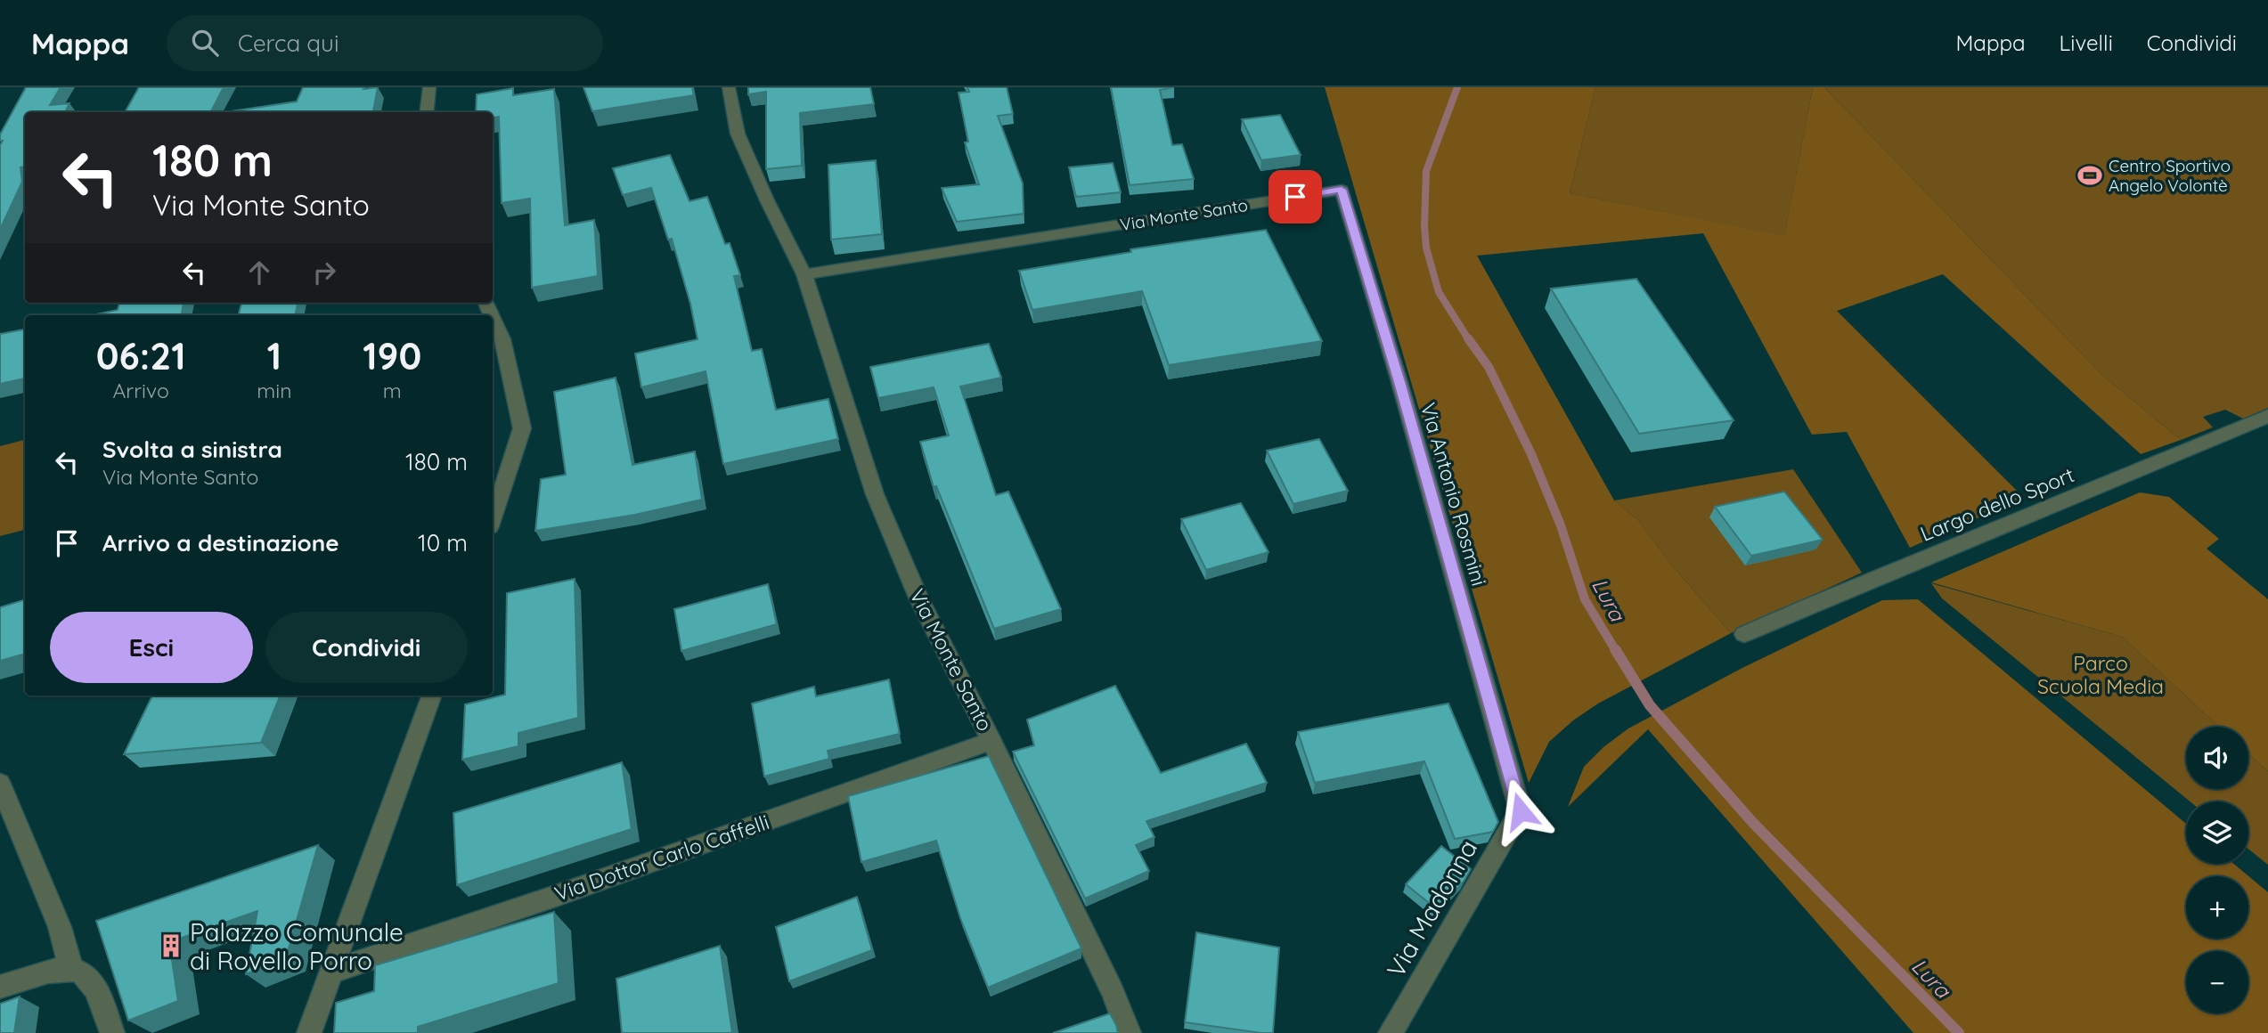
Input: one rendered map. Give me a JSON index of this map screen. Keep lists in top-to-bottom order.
{
  "streets": {
    "street": [
      "Via Monte Santo",
      "Via Antonio Rosmini",
      "Largo dello Sport",
      "Via Dottor Carlo Caffelli",
      "Via Madonna"
    ]
  },
  "crossings": [
    ["Via Monte Santo", "Via Antonio Rosmini"],
    ["Via Monte Santo", "Via Dottor Carlo Caffelli"],
    ["Via Antonio Rosmini", "Via Madonna"]
  ],
  "water": ["Lura"],
  "parks": ["Parco Scuola Media"],
  "places": {
    "sports": ["Centro Sportivo Angelo Volontè"],
    "building": ["Palazzo Comunale di Rovello Porro"]
  },
  "page": {
    "header": "Mappa",
    "search": "Cerca qui",
    "nav": ["Mappa", "Livelli", "Condividi"],
    "turn": ["180 m", "Via Monte Santo"],
    "eta": [
      "06:21",
      "Arrivo",
      "1",
      "min",
      "190",
      "m"
    ],
    "list": [
      {
        "name": "Svolta a sinistra",
        "note": "Via Monte Santo",
        "value": "180 m"
      },
      {
        "name": "Arrivo a destinazione",
        "value": "10 m"
      }
    ],
    "buttons": ["Esci", "Condividi"],
    "map_buttons": ["+", "−"]
  }
}
